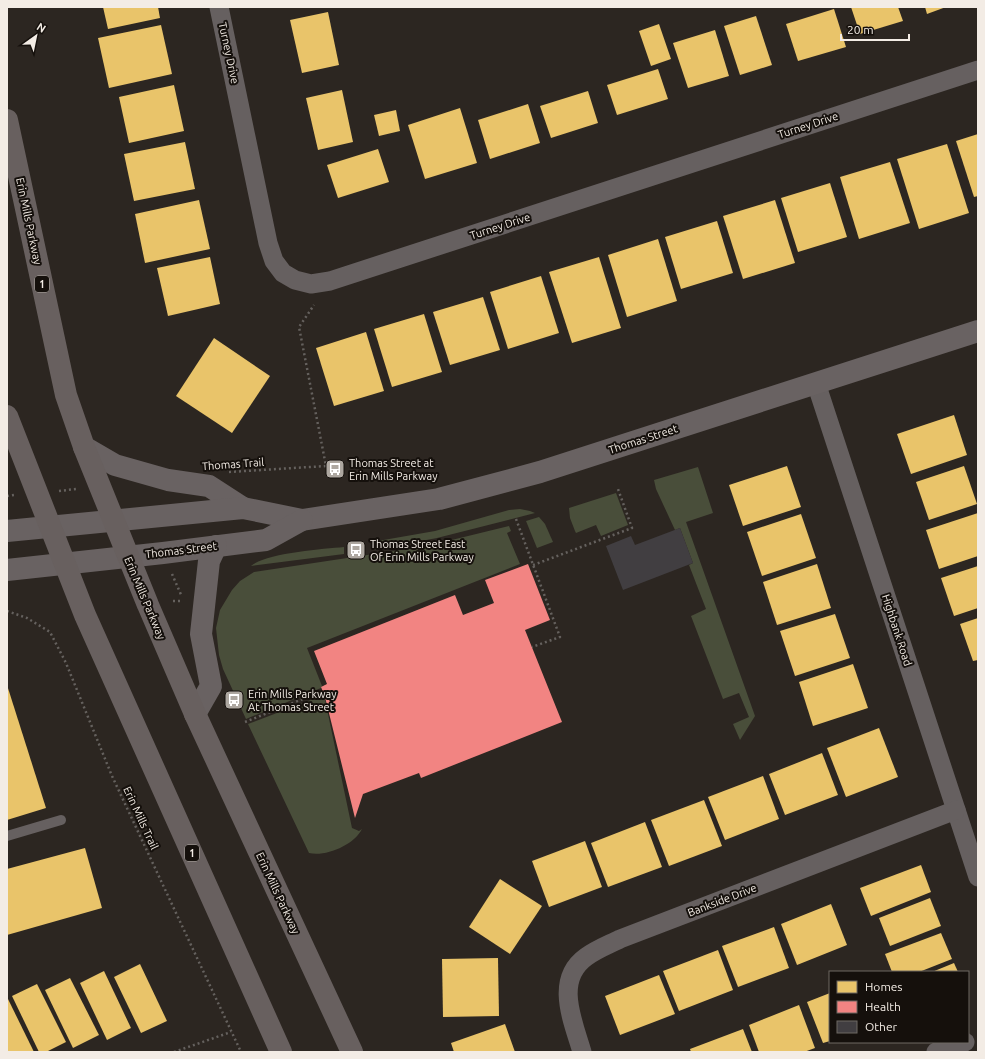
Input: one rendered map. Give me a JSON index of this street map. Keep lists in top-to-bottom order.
{
  "streets": {
    "main road": ["Erin Mills Parkway", "1"],
    "street": [
      "Turney Drive",
      "Thomas Street",
      "Highbank Road",
      "Bankside Drive"
    ],
    "path": ["Thomas Trail", "Erin Mills Trail"]
  },
  "crossings": [
    ["Turney Drive", "Thomas Trail"],
    ["Erin Mills Parkway", "Thomas Street"],
    ["1", "Thomas Street"],
    ["Thomas Street", "Highbank Road"],
    ["Highbank Road", "Bankside Drive"]
  ],
  "places": {
    "bus stop": ["Thomas Street at Erin Mills Parkway", "Thomas Street East Of Erin Mills Parkway", "Erin Mills Parkway At Thomas Street"]
  },
  "legend": ["Homes", "Health", "Other"],
  "scale_bar": "20 m",
  "north": "top right"
}
